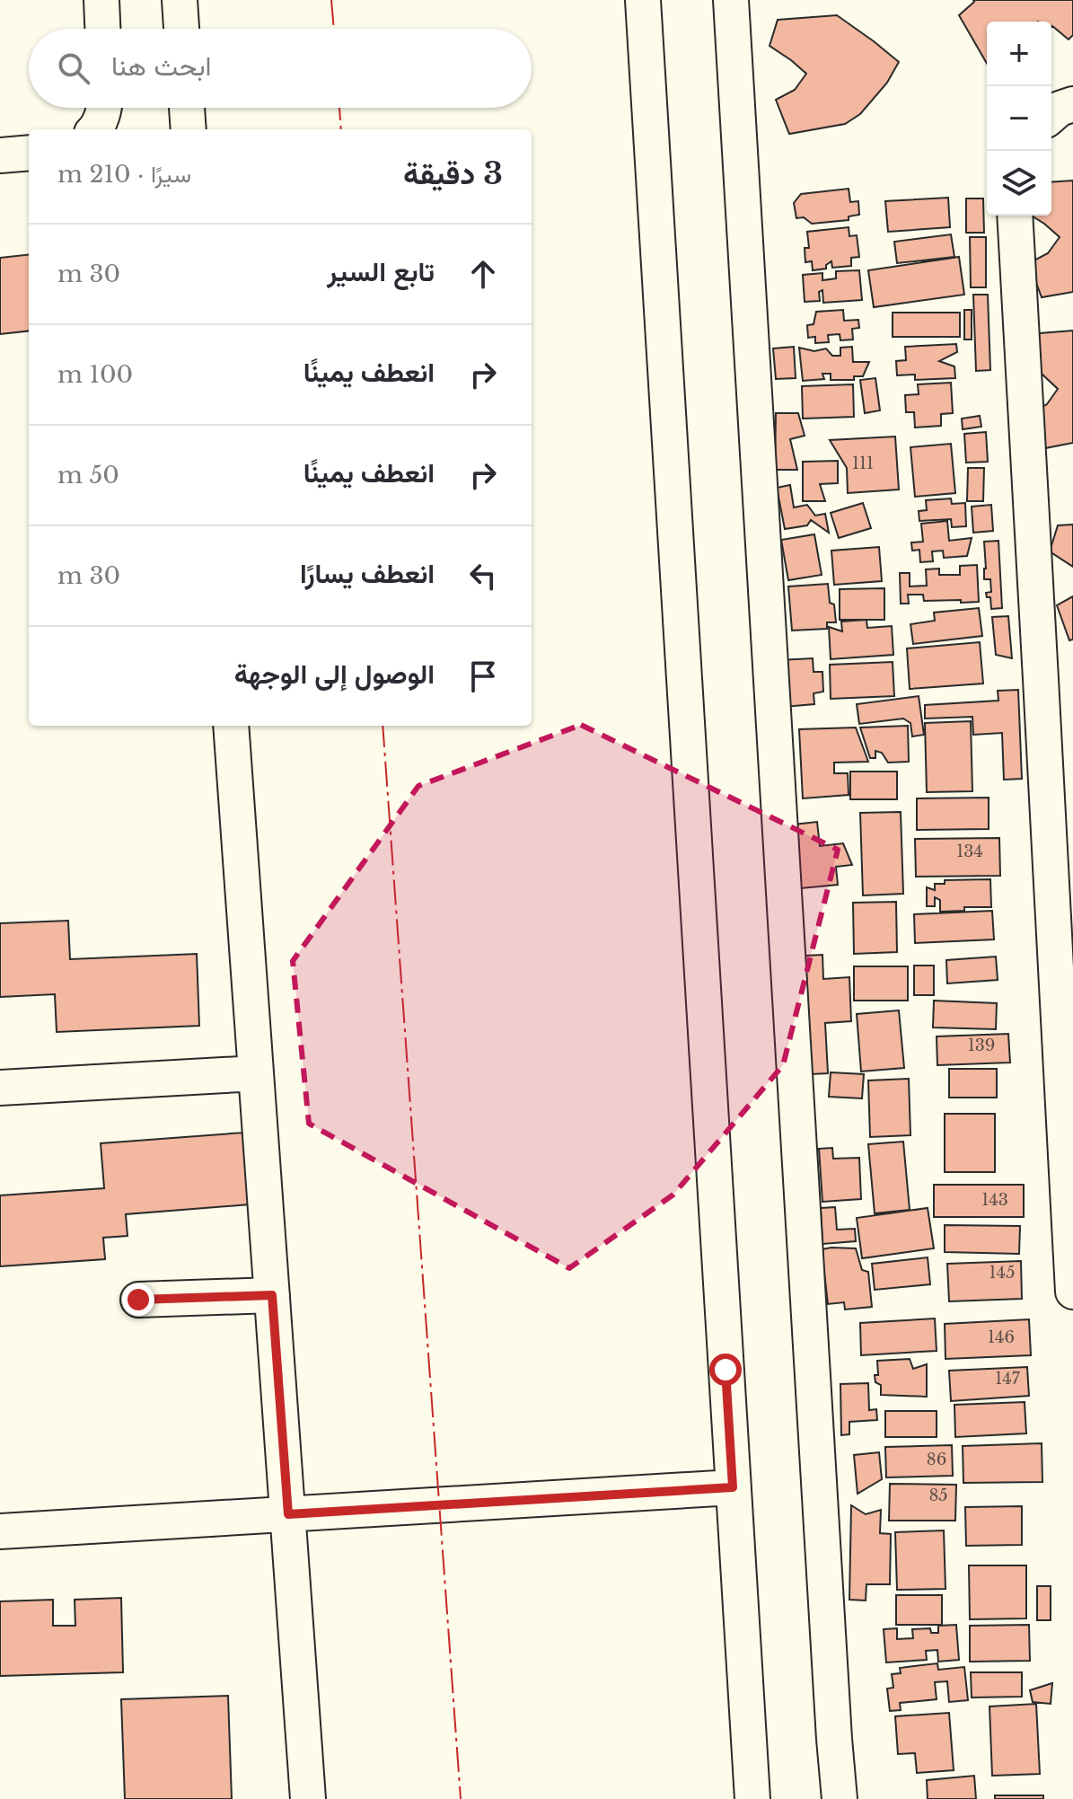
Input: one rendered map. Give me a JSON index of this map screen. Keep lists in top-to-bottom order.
{
  "house_numbers": [
    "111",
    "134",
    "139",
    "143",
    "145",
    "146",
    "147",
    "86",
    "85"
  ],
  "page": {
    "map_buttons": ["+", "−"],
    "search": "ابحث هنا",
    "heading": ["3 دقيقة", "سيرًا · 210 m"],
    "list": [
      ["تابع السير", "30 m"],
      ["انعطف يمينًا", "100 m"],
      ["انعطف يمينًا", "50 m"],
      ["انعطف يسارًا", "30 m"],
      "الوصول إلى الوجهة"
    ]
  }
}
